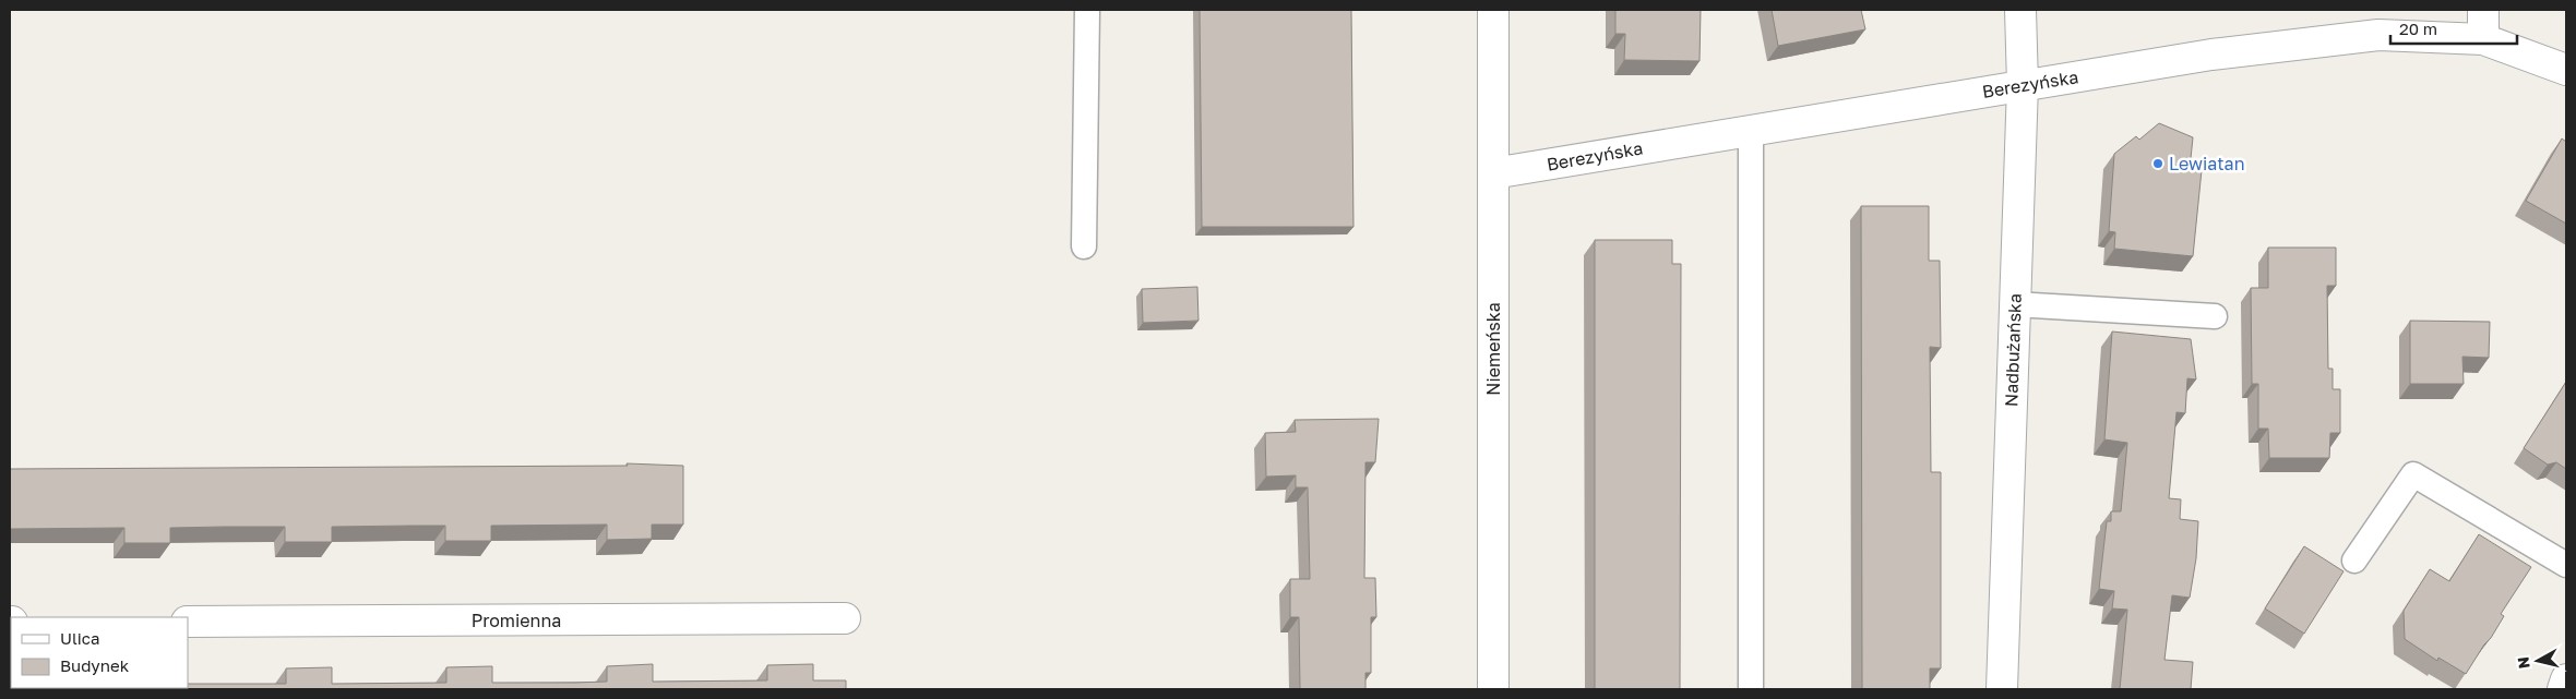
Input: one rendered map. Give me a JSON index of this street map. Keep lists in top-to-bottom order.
{
  "streets": {
    "street": [
      "Berezyńska",
      "Niemeńska",
      "Nadbużańska",
      "Promienna"
    ]
  },
  "crossings": [
    ["Berezyńska", "Niemeńska"],
    ["Berezyńska", "Nadbużańska"]
  ],
  "places": ["Lewiatan"],
  "legend": ["Ulica", "Budynek"],
  "scale_bar": "20 m",
  "north": "left"
}
